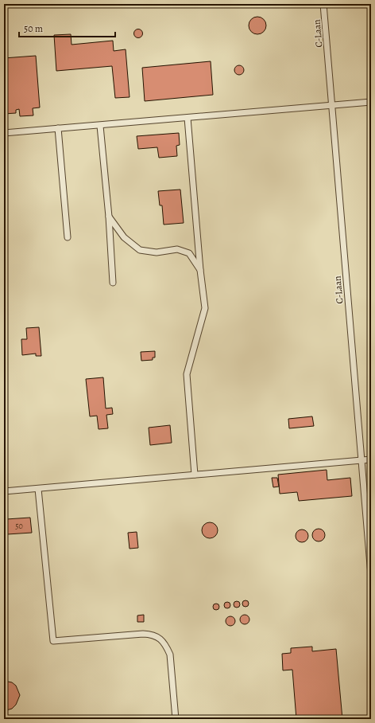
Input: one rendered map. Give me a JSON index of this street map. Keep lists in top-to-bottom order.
{
  "streets": {
    "lane": ["C-Laan"]
  },
  "house_numbers": ["50"],
  "scale_bar": "50 m"
}
